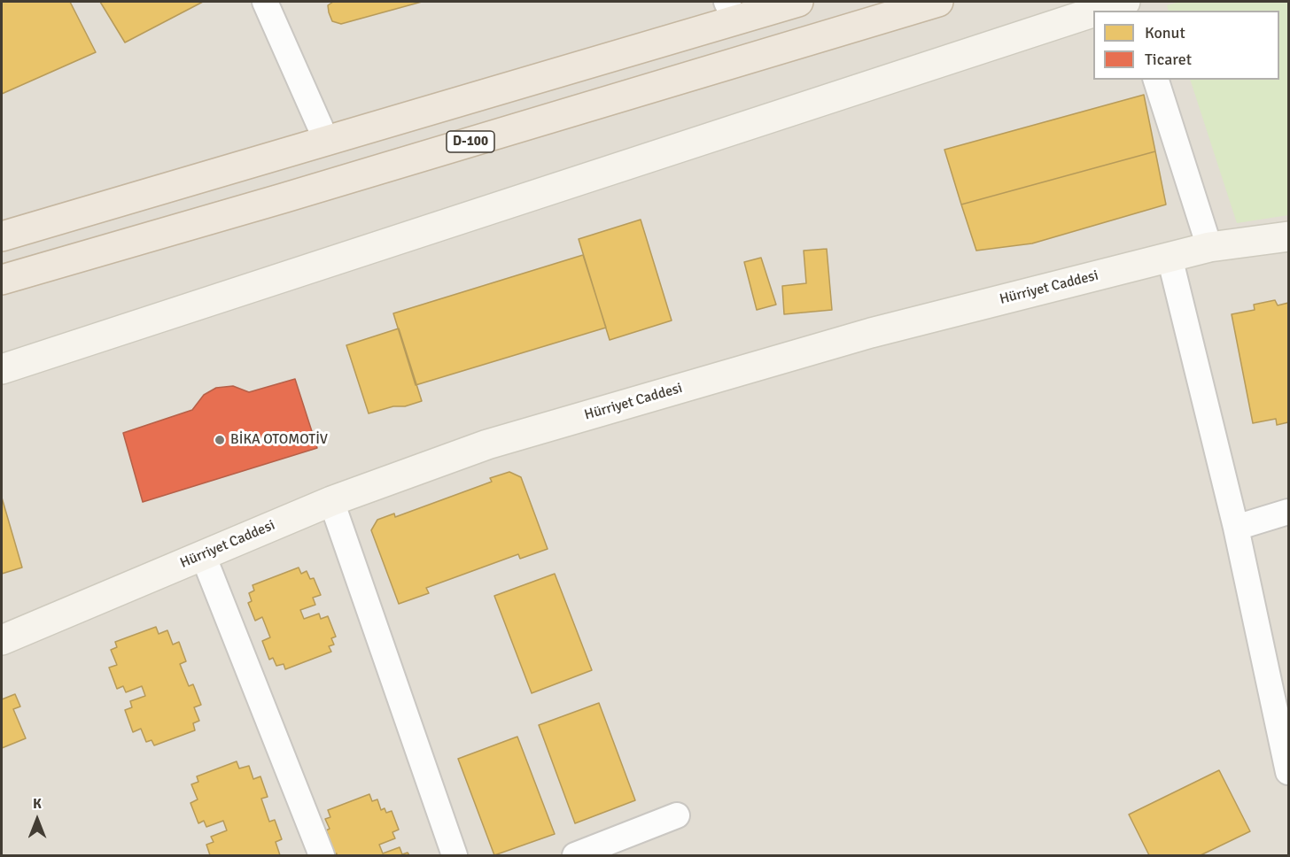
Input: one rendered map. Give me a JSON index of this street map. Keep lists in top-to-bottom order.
{
  "streets": {
    "highway": ["D-100"],
    "main road": ["Hürriyet Caddesi"]
  },
  "places": ["BİKA OTOMOTİV"],
  "legend": ["Konut", "Ticaret"],
  "north": "top"
}
